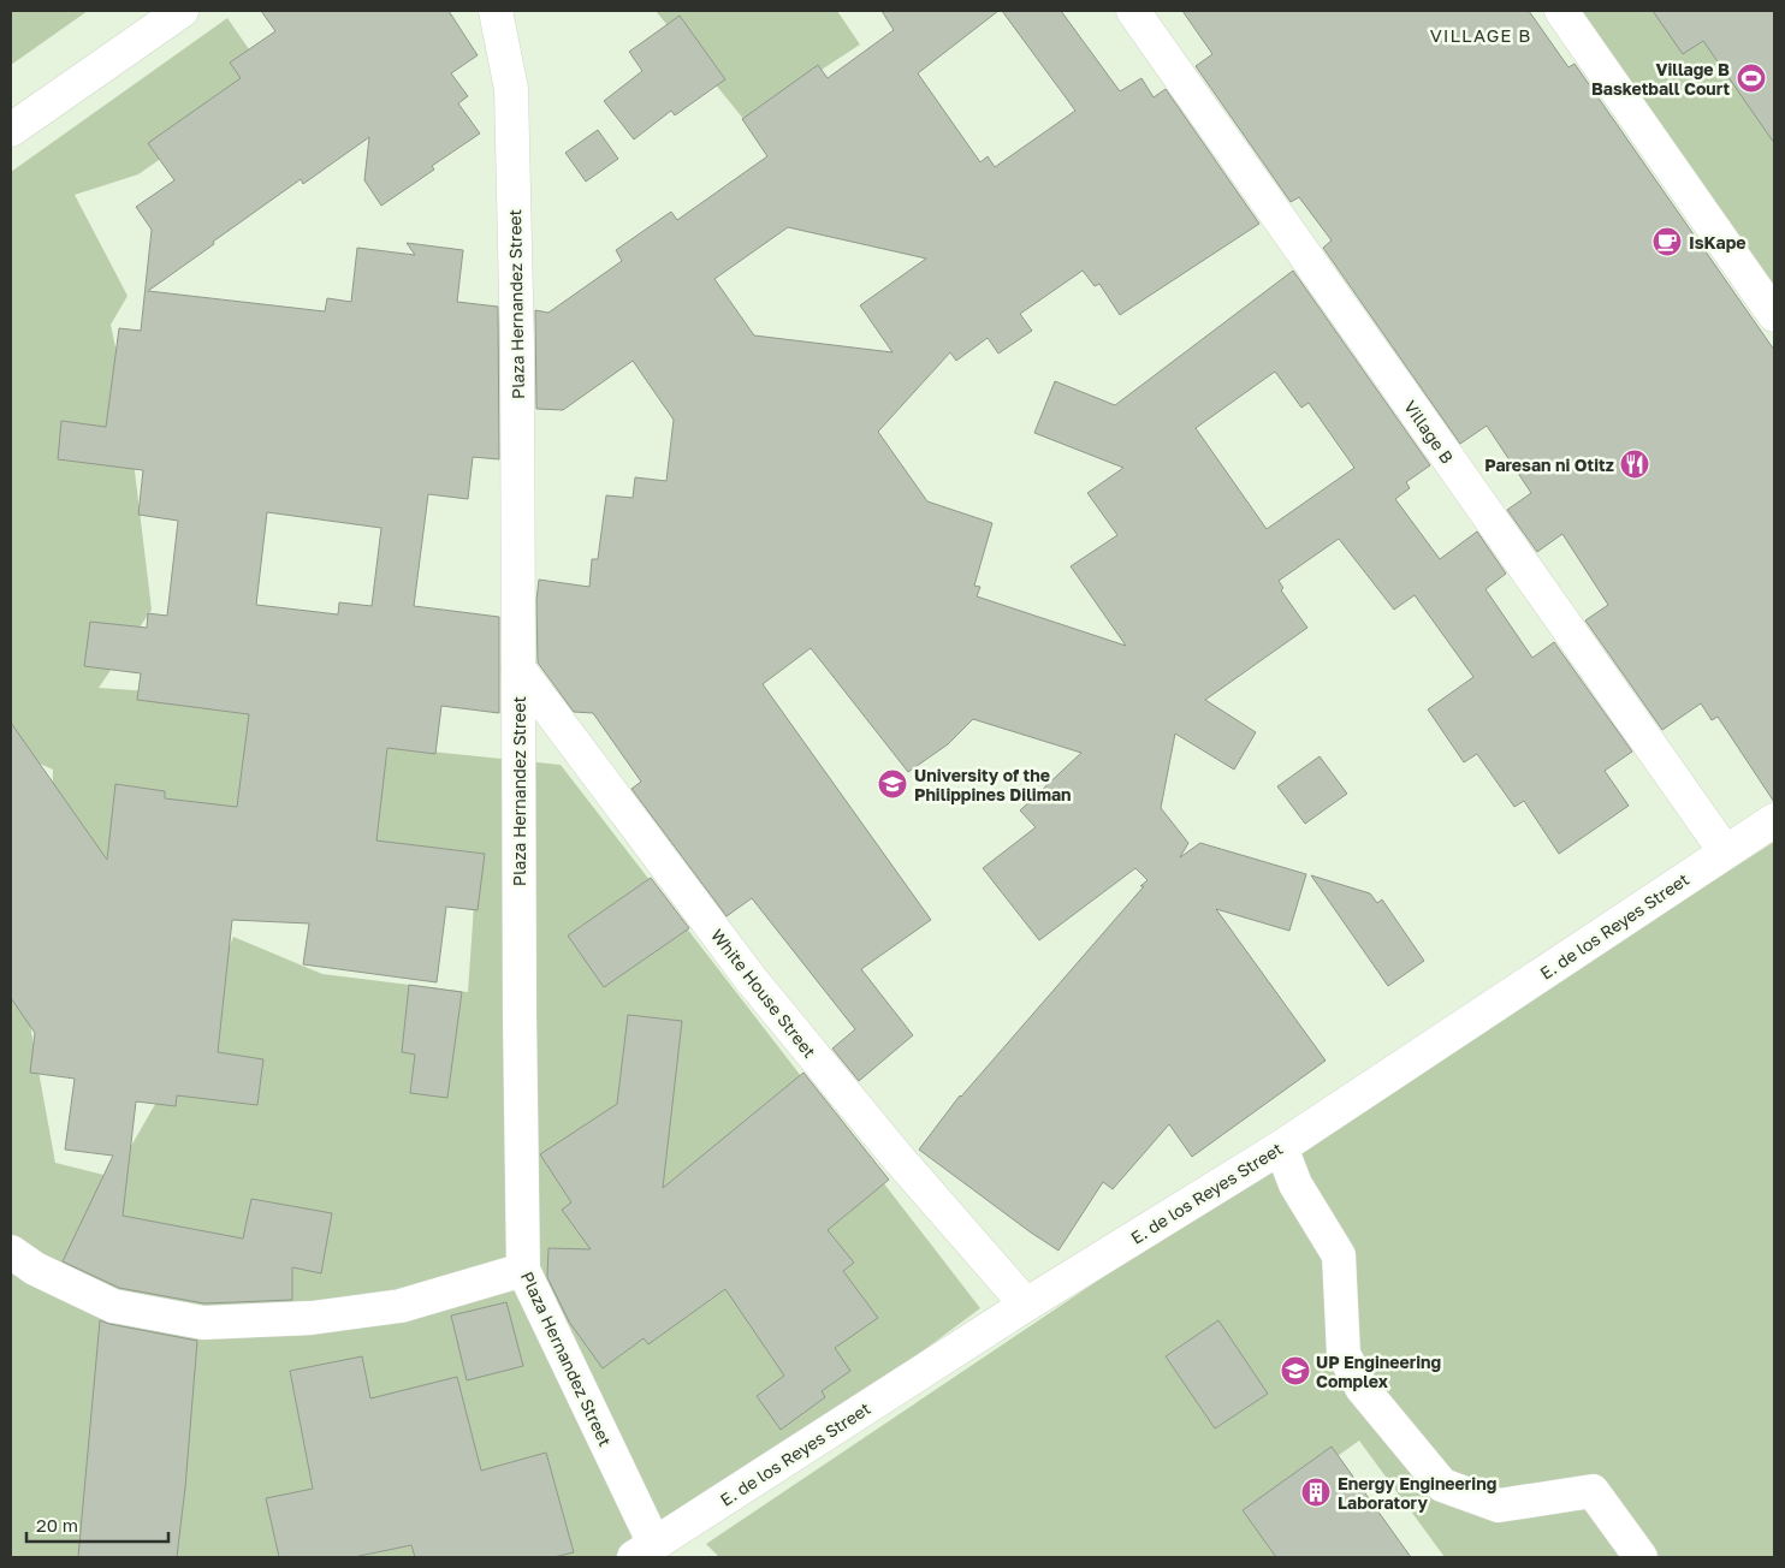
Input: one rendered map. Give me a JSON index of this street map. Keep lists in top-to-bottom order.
{
  "streets": {
    "street": [
      "Plaza Hernandez Street",
      "Village B",
      "E. de los Reyes Street",
      "White House Street"
    ]
  },
  "crossings": [
    ["Plaza Hernandez Street", "E. de los Reyes Street"],
    ["Plaza Hernandez Street", "White House Street"],
    ["Village B", "E. de los Reyes Street"],
    ["E. de los Reyes Street", "White House Street"]
  ],
  "districts": ["VILLAGE B"],
  "places": {
    "sports": ["Village B Basketball Court"],
    "cafe": ["IsKape"],
    "restaurant": ["Paresan ni Otitz"],
    "school or university": ["University of the Philippines Diliman", "UP Engineering Complex"],
    "building": ["Energy Engineering Laboratory"]
  },
  "scale_bar": "20 m"
}
